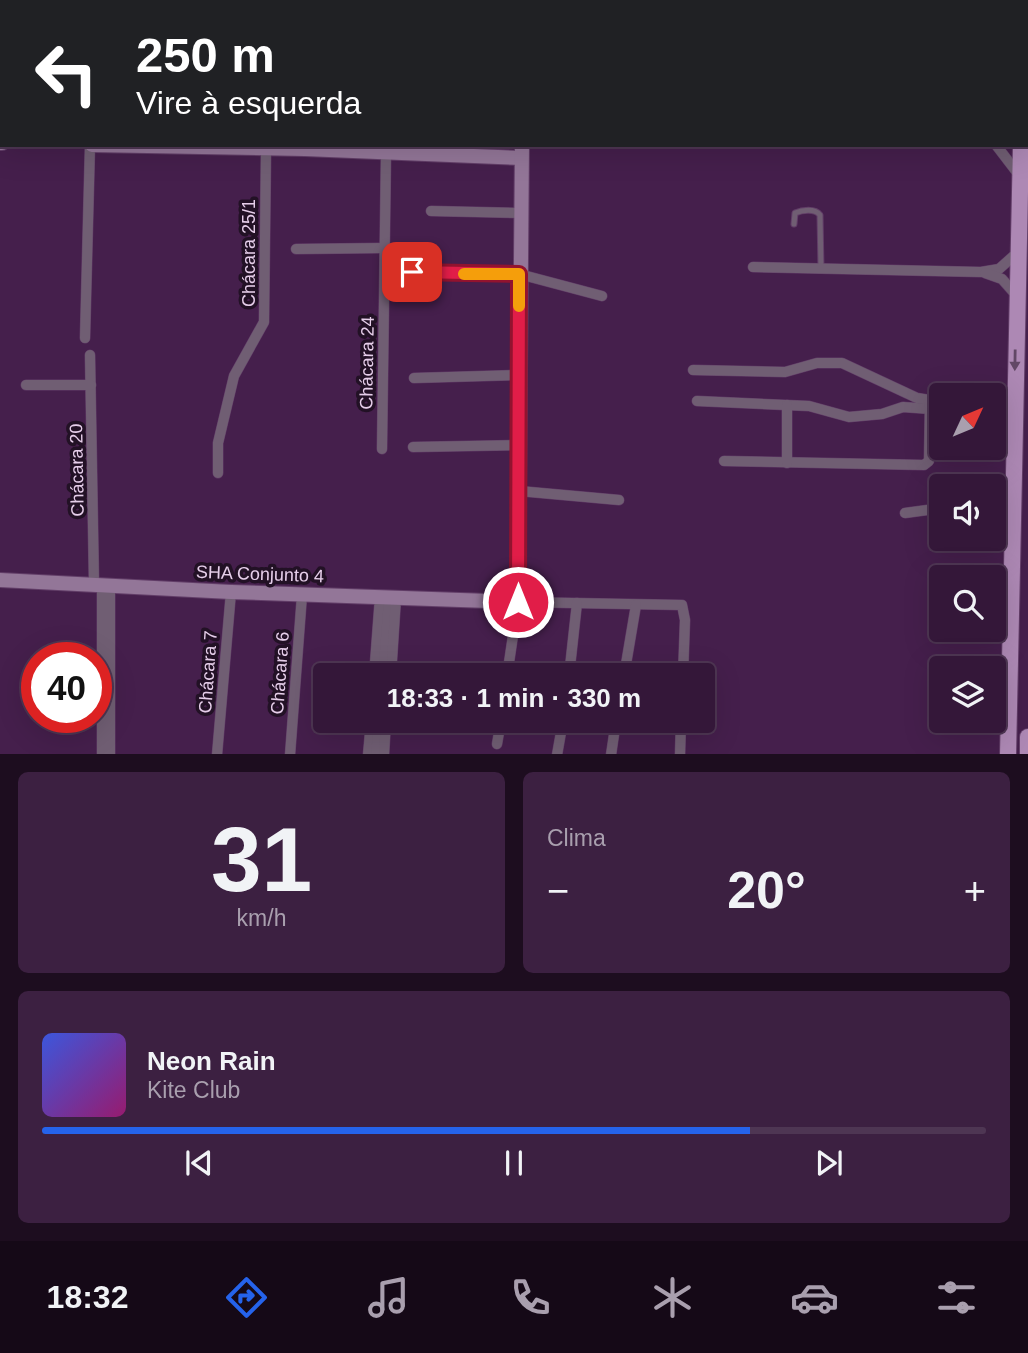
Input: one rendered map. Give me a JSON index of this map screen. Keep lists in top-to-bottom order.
{
  "streets": {
    "street": [
      "Chácara 25/1",
      "Chácara 24",
      "Chácara 20",
      "SHA Conjunto 4",
      "Chácara 7",
      "Chácara 6"
    ]
  },
  "crossings": [
    ["Chácara 20", "SHA Conjunto 4"],
    ["SHA Conjunto 4", "Chácara 7"],
    ["SHA Conjunto 4", "Chácara 6"]
  ],
  "north": "top right",
  "page": {
    "turn": ["250 m", "Vire à esquerda"],
    "limit": "40",
    "trip": "18:33 · 1 min · 330 m",
    "tile": [
      ["31", "km/h"],
      "Clima"
    ],
    "heat": ["−", "20°", "+"],
    "song": ["Neon Rain", "Kite Club"],
    "tabs": "18:32"
  }
}
